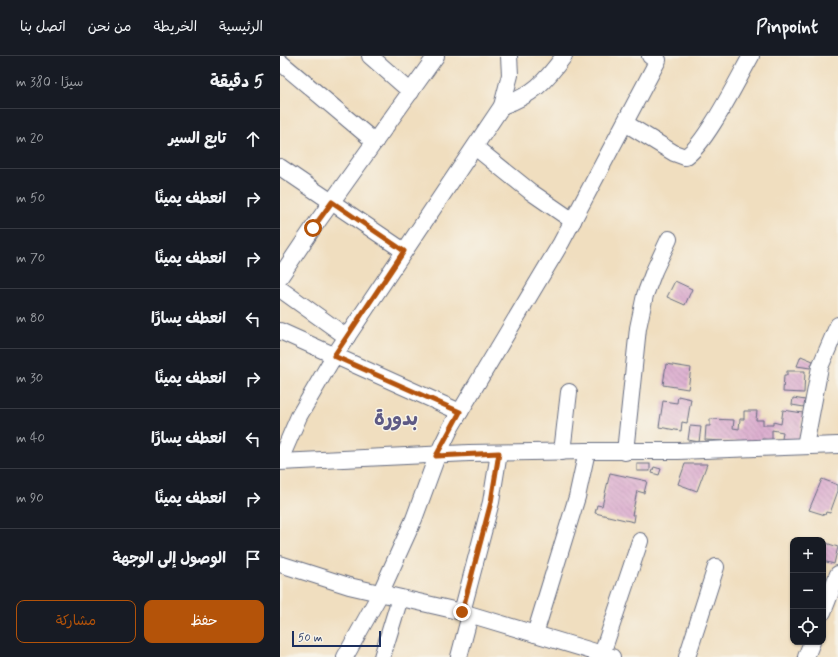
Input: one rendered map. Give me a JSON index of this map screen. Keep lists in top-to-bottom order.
{
  "districts": ["بدورة"],
  "scale_bar": "50 m",
  "page": {
    "header": "Pinpoint",
    "nav": [
      "الرئيسية",
      "الخريطة",
      "من نحن",
      "اتصل بنا"
    ],
    "heading": ["5 دقيقة", "سيرًا · 380 m"],
    "list": [
      ["تابع السير", "20 m"],
      ["انعطف يمينًا", "50 m"],
      ["انعطف يمينًا", "70 m"],
      ["انعطف يسارًا", "80 m"],
      ["انعطف يمينًا", "30 m"],
      ["انعطف يسارًا", "40 m"],
      ["انعطف يمينًا", "90 m"],
      "الوصول إلى الوجهة"
    ],
    "map_buttons": ["+", "−"],
    "buttons": ["حفظ", "مشاركة"],
    "scale": "50 m"
  }
}
